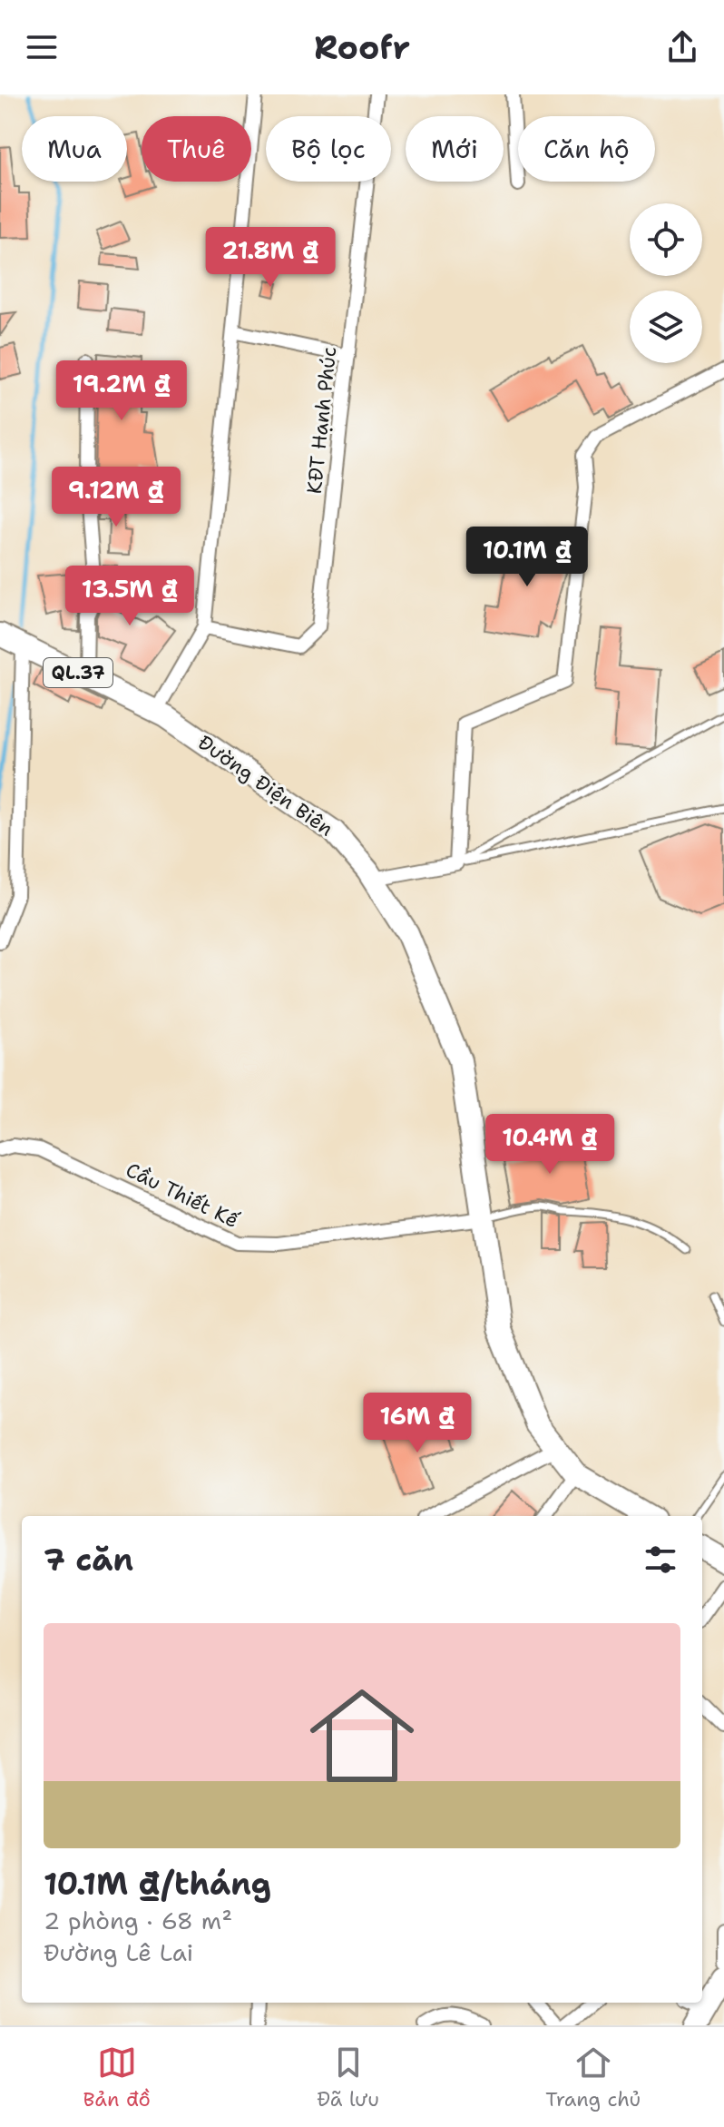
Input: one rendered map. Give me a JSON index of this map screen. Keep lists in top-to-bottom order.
{
  "streets": {
    "main road": ["QL.37", "Đường Điện Biên"],
    "street": ["KĐT Hạnh Phúc", "Cầu Thiết Kế"]
  },
  "crossings": [
    ["Đường Điện Biên", "Cầu Thiết Kế"]
  ],
  "page": {
    "header": "Roofr",
    "chip": [
      "Mua",
      "Thuê",
      "Bộ lọc",
      "Mới",
      "Căn hộ"
    ],
    "price": [
      "21.8M ₫",
      "19.2M ₫",
      "9.12M ₫",
      "10.1M ₫",
      "13.5M ₫",
      "10.4M ₫",
      "16M ₫"
    ],
    "heading": "7 căn",
    "list": [
      {
        "name": "10.1M ₫/tháng",
        "note": "2 phòng · 68 m² · Đường Lê Lai"
      }
    ],
    "tabs": ["Bản đồ", "Đã lưu", "Trang chủ"]
  }
}
